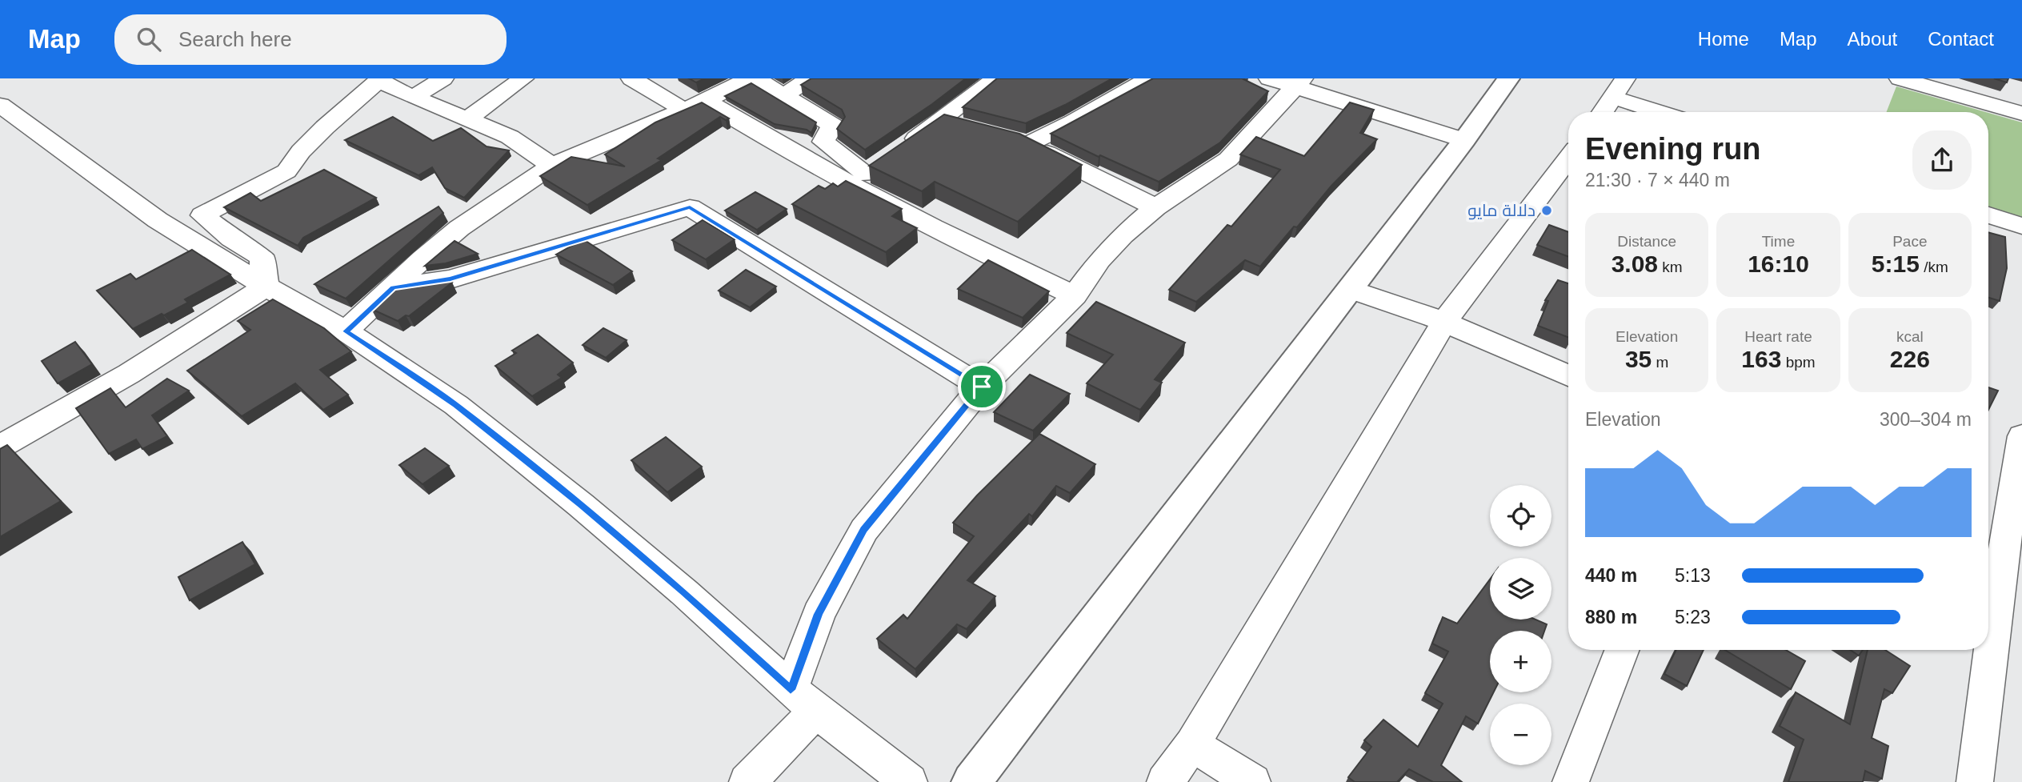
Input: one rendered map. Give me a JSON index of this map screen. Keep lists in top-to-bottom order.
{
  "places": ["دلالة مايو"],
  "page": {
    "header": "Map",
    "search": "Search here",
    "nav": [
      "Home",
      "Map",
      "About",
      "Contact"
    ],
    "heading": ["Evening run", "21:30 · 7 × 440 m"],
    "stats": [
      ["Distance", "3.08 km"],
      ["Time", "16:10"],
      ["Pace", "5:15 /km"],
      ["Elevation", "35 m"],
      ["Heart rate", "163 bpm"],
      ["kcal", "226"]
    ],
    "chart": ["Elevation", "300–304 m"],
    "map_buttons": ["+", "−"],
    "list": [
      {
        "name": "440 m",
        "note": "5:13"
      },
      {
        "name": "880 m",
        "note": "5:23"
      }
    ]
  }
}
